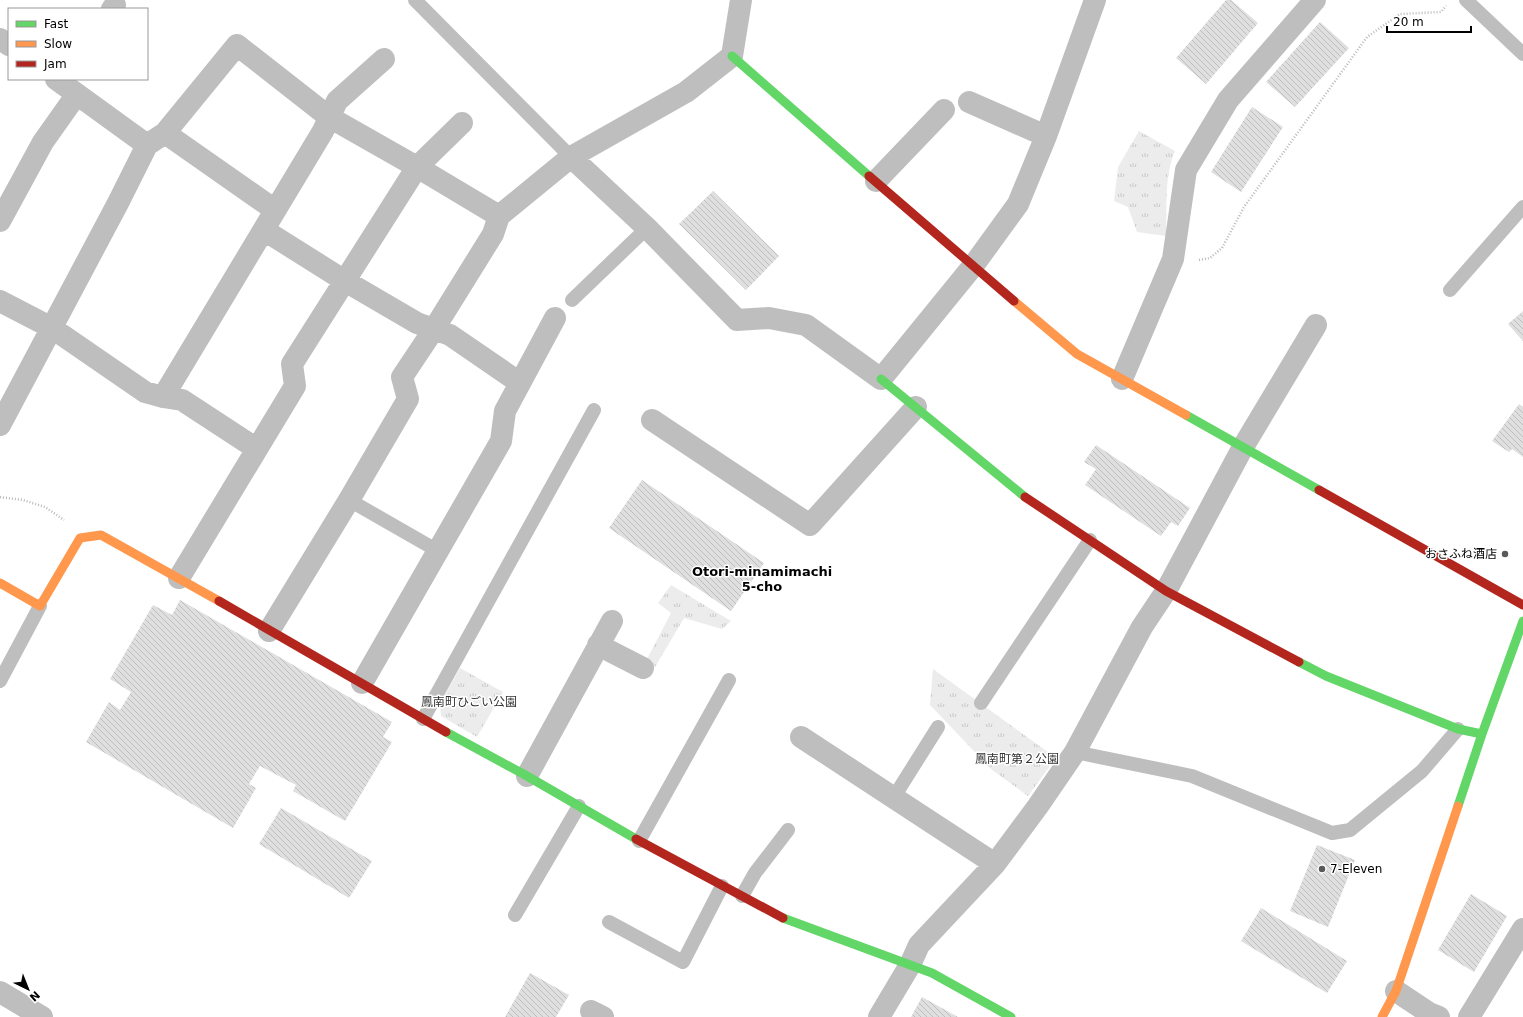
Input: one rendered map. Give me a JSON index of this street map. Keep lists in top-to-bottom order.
{
  "districts": ["Otori-minamimachi 5-cho"],
  "parks": ["鳳南町ひごい公園", "鳳南町第２公園"],
  "places": ["おさふね酒店", "7-Eleven"],
  "legend": ["Fast", "Slow", "Jam"],
  "scale_bar": "20 m",
  "north": "bottom right"
}
